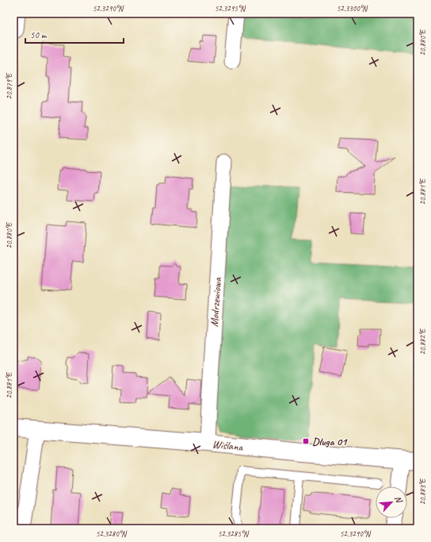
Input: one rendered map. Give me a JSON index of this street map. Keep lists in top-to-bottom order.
{
  "streets": {
    "main road": ["Wiślana"],
    "street": ["Modrzewiowa"]
  },
  "crossings": [
    ["Modrzewiowa", "Wiślana"]
  ],
  "places": {
    "transit": ["Długa 01"]
  },
  "scale_bar": "50 m",
  "north": "top right",
  "coordinates": [
    "52.3290°N",
    "52.3295°N",
    "52.3300°N",
    "20.880°E",
    "20.879°E",
    "20.881°E",
    "20.882°E",
    "20.883°E",
    "52.3280°N",
    "52.3285°N"
  ]
}
